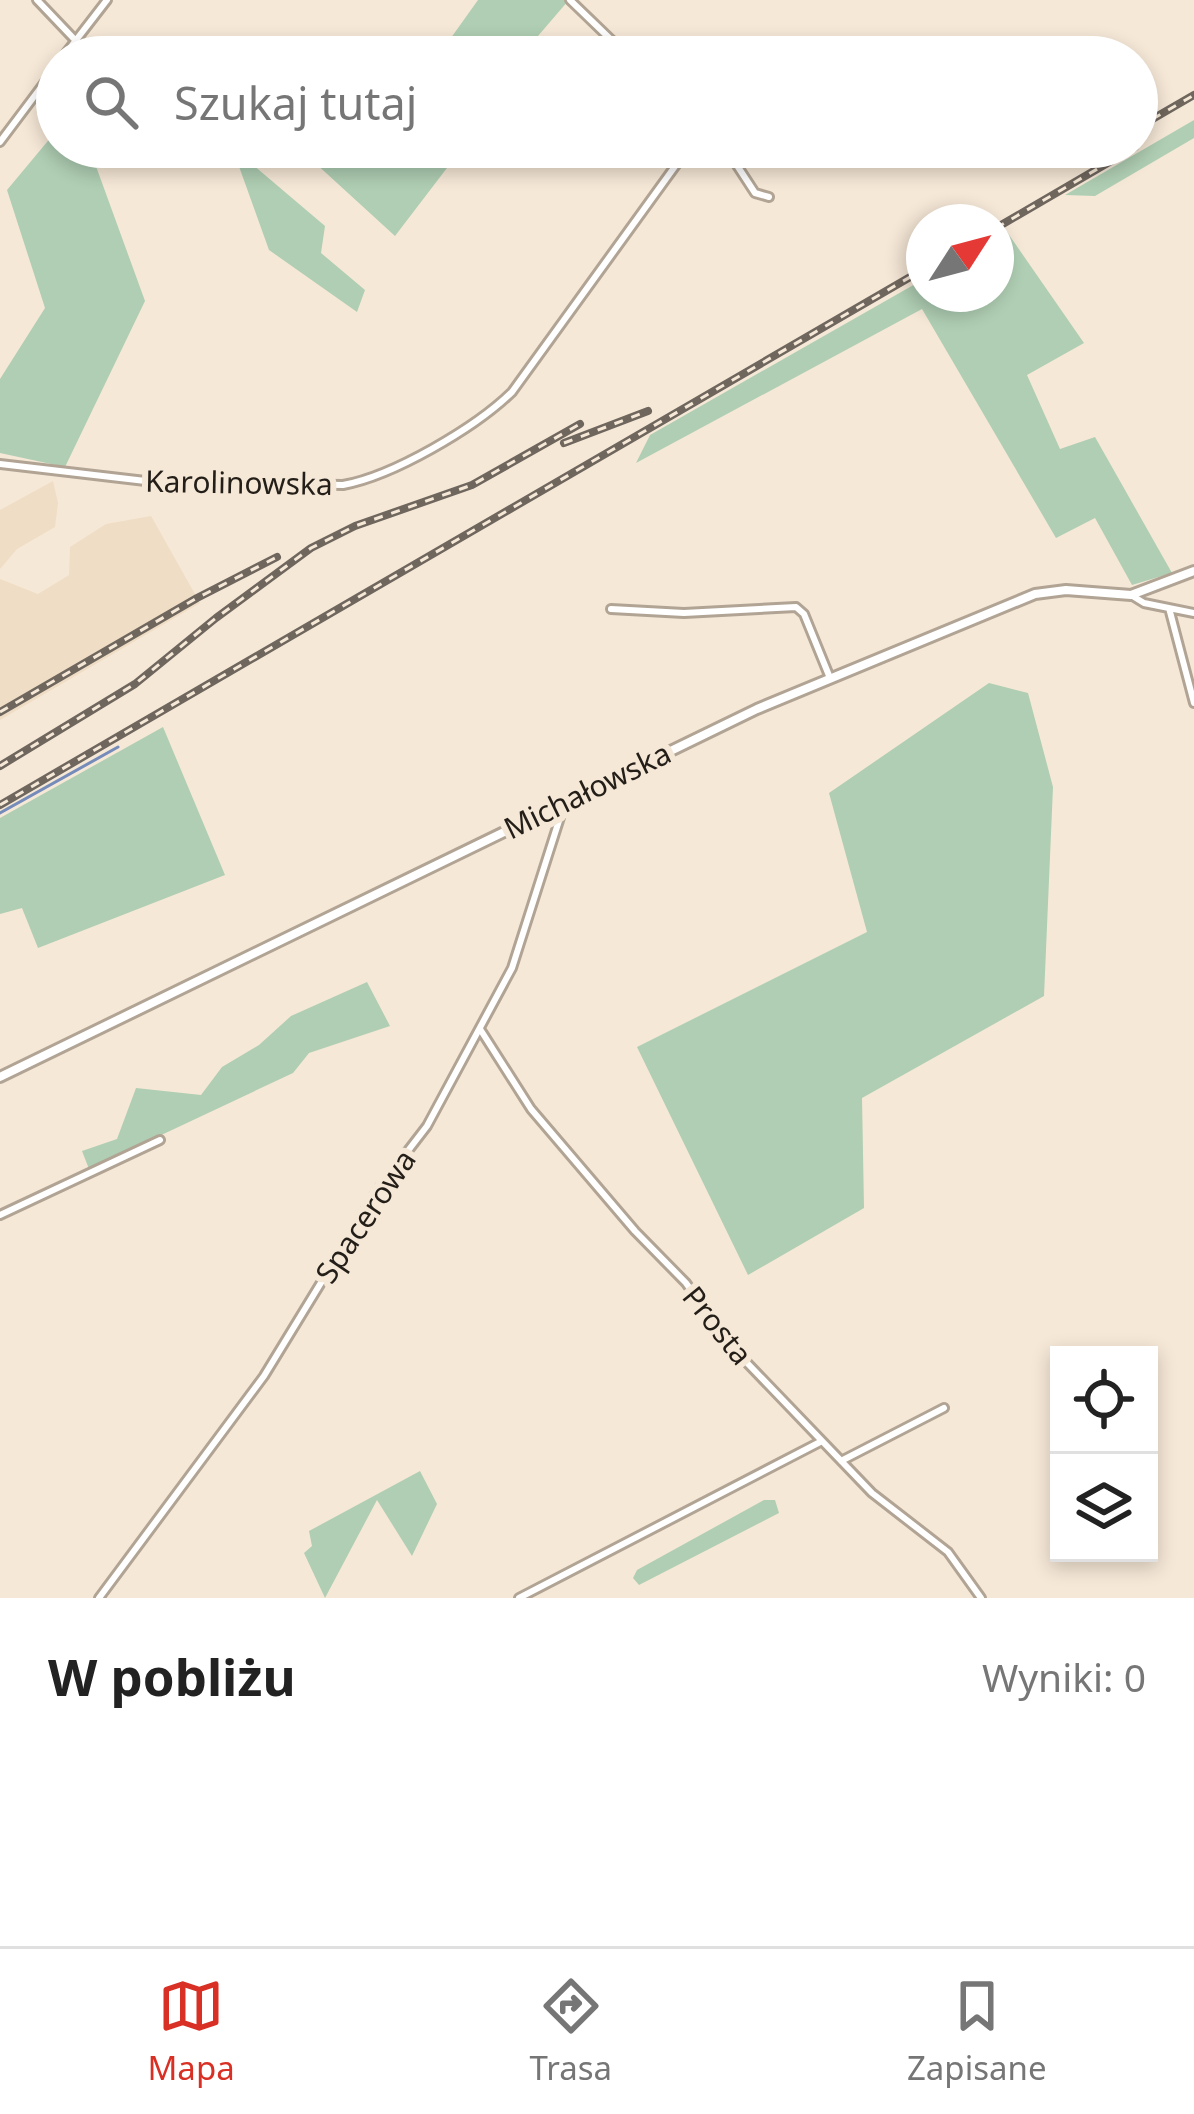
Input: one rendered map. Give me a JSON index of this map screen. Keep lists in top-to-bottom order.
{
  "streets": {
    "street": [
      "Karolinowska",
      "Michałowska",
      "Spacerowa",
      "Prosta"
    ]
  },
  "crossings": [
    ["Michałowska", "Spacerowa"],
    ["Spacerowa", "Prosta"]
  ],
  "north": "top right",
  "page": {
    "search": "Szukaj tutaj",
    "heading": ["W pobliżu", "Wyniki: 0"],
    "nav": ["Mapa", "Trasa", "Zapisane"]
  }
}
